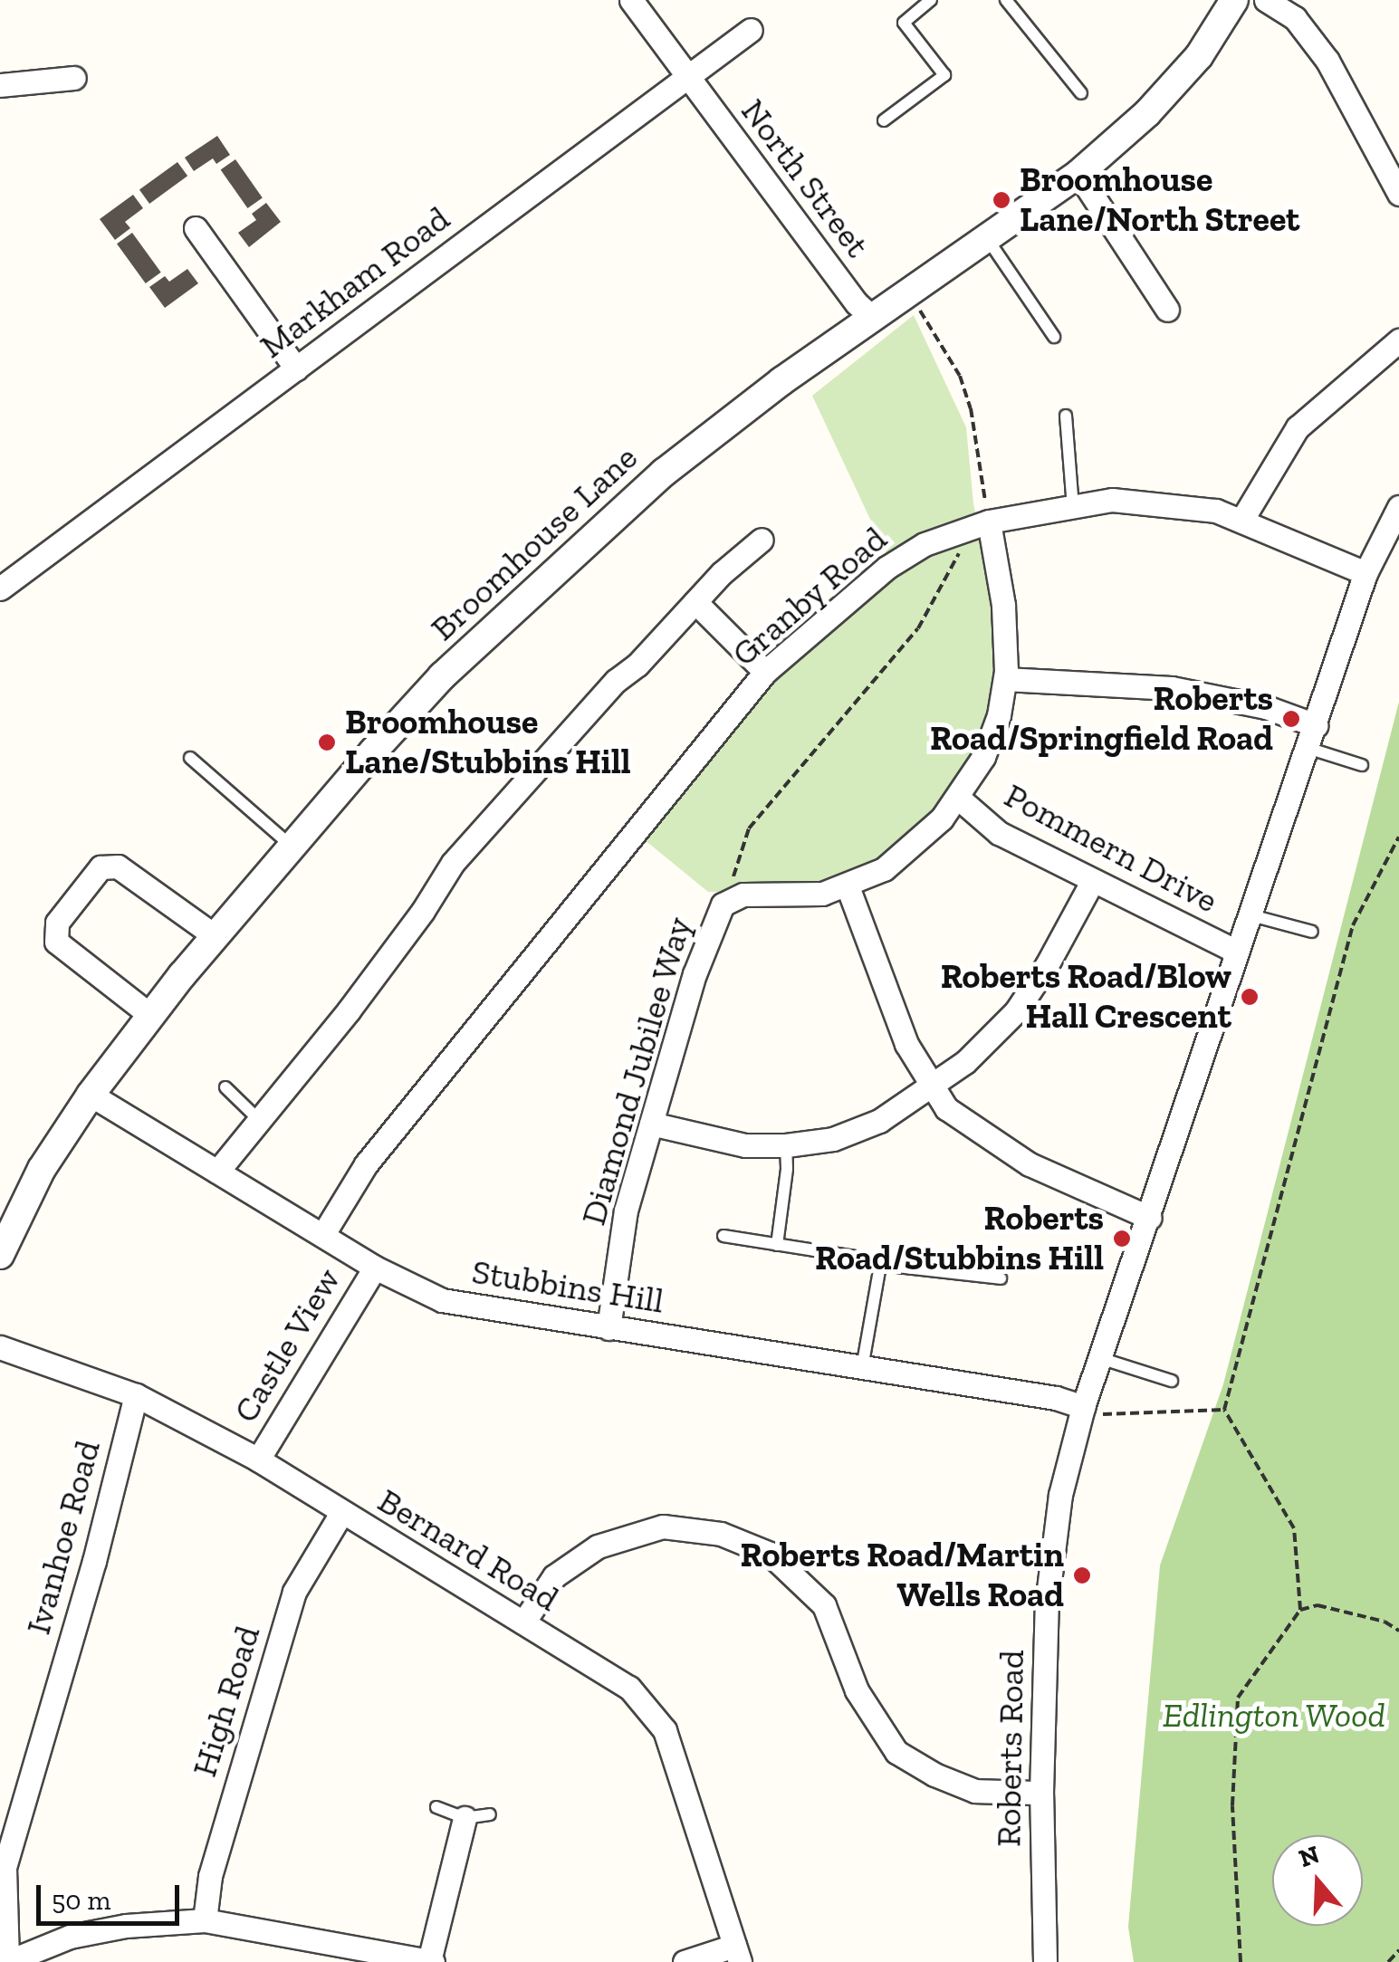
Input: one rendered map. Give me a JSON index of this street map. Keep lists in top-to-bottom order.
{
  "streets": {
    "street": [
      "North Street",
      "Markham Road",
      "Broomhouse Lane",
      "Granby Road",
      "Pommern Drive",
      "Diamond Jubilee Way",
      "Stubbins Hill",
      "Castle View",
      "Ivanhoe Road",
      "Bernard Road",
      "High Road",
      "Roberts Road"
    ]
  },
  "crossings": [
    ["North Street", "Markham Road"],
    ["North Street", "Broomhouse Lane"],
    ["Broomhouse Lane", "Stubbins Hill"],
    ["Granby Road", "Diamond Jubilee Way"],
    ["Granby Road", "Stubbins Hill"],
    ["Granby Road", "Roberts Road"],
    ["Pommern Drive", "Diamond Jubilee Way"],
    ["Pommern Drive", "Roberts Road"],
    ["Diamond Jubilee Way", "Stubbins Hill"],
    ["Stubbins Hill", "Castle View"],
    ["Stubbins Hill", "Roberts Road"],
    ["Castle View", "Bernard Road"],
    ["Ivanhoe Road", "Bernard Road"],
    ["Bernard Road", "High Road"]
  ],
  "parks": ["Edlington Wood"],
  "places": [
    "Broomhouse Lane/North Street",
    "Roberts Road/Springfield Road",
    "Broomhouse Lane/Stubbins Hill",
    "Roberts Road/Blow Hall Crescent",
    "Roberts Road/Stubbins Hill",
    "Roberts Road/Martin Wells Road"
  ],
  "scale_bar": "50 m",
  "north": "top"
}
